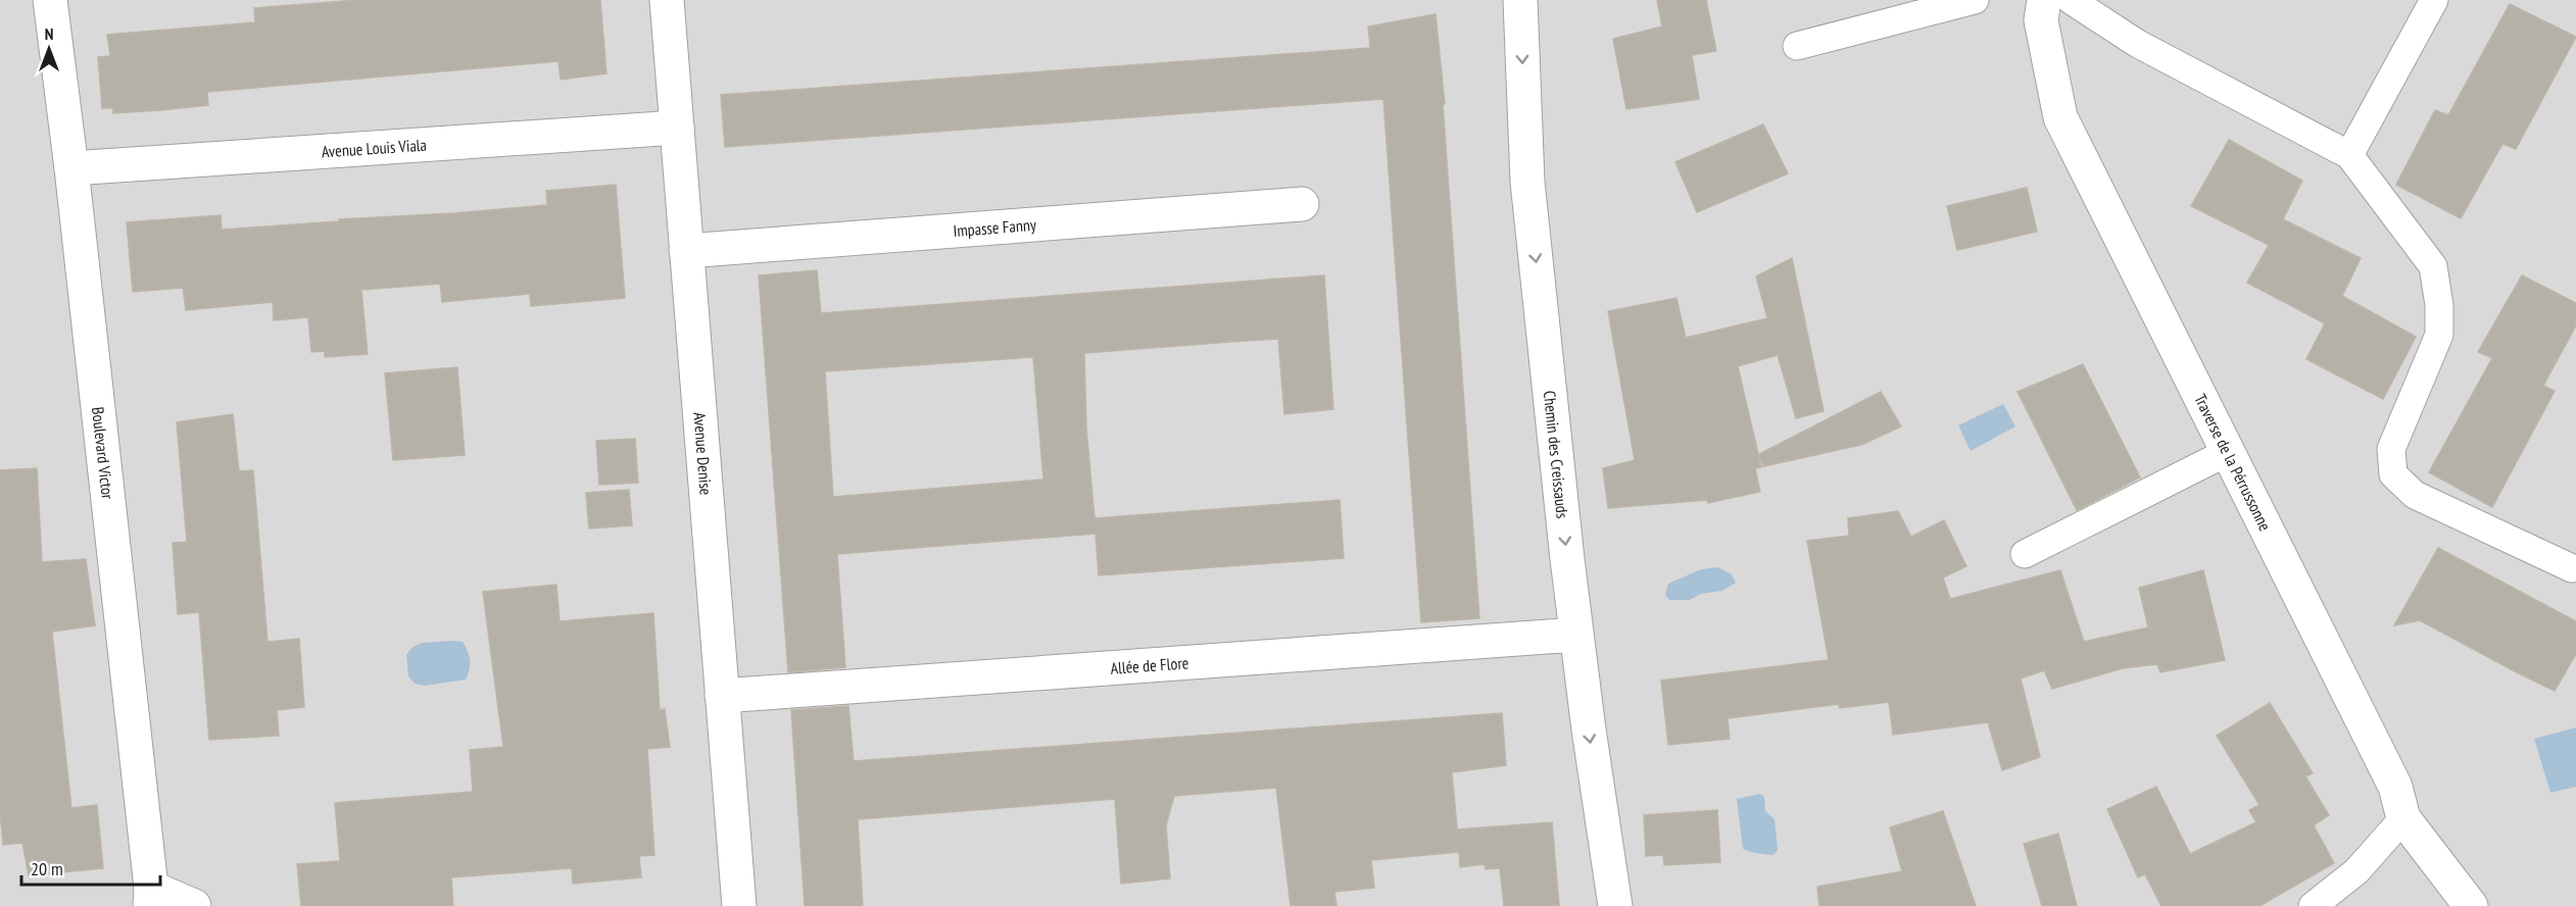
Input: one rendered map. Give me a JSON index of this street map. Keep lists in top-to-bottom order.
{
  "streets": {
    "street": [
      "Avenue Louis Viala",
      "Impasse Fanny",
      "Boulevard Victor",
      "Avenue Denise",
      "Chemin des Creissauds",
      "Traverse de la Pérrussonne",
      "Allée de Flore"
    ]
  },
  "crossings": [
    ["Avenue Louis Viala", "Boulevard Victor"],
    ["Avenue Louis Viala", "Avenue Denise"],
    ["Impasse Fanny", "Avenue Denise"],
    ["Avenue Denise", "Allée de Flore"],
    ["Chemin des Creissauds", "Allée de Flore"]
  ],
  "one_way": ["Chemin des Creissauds"],
  "scale_bar": "20 m",
  "north": "top"
}
